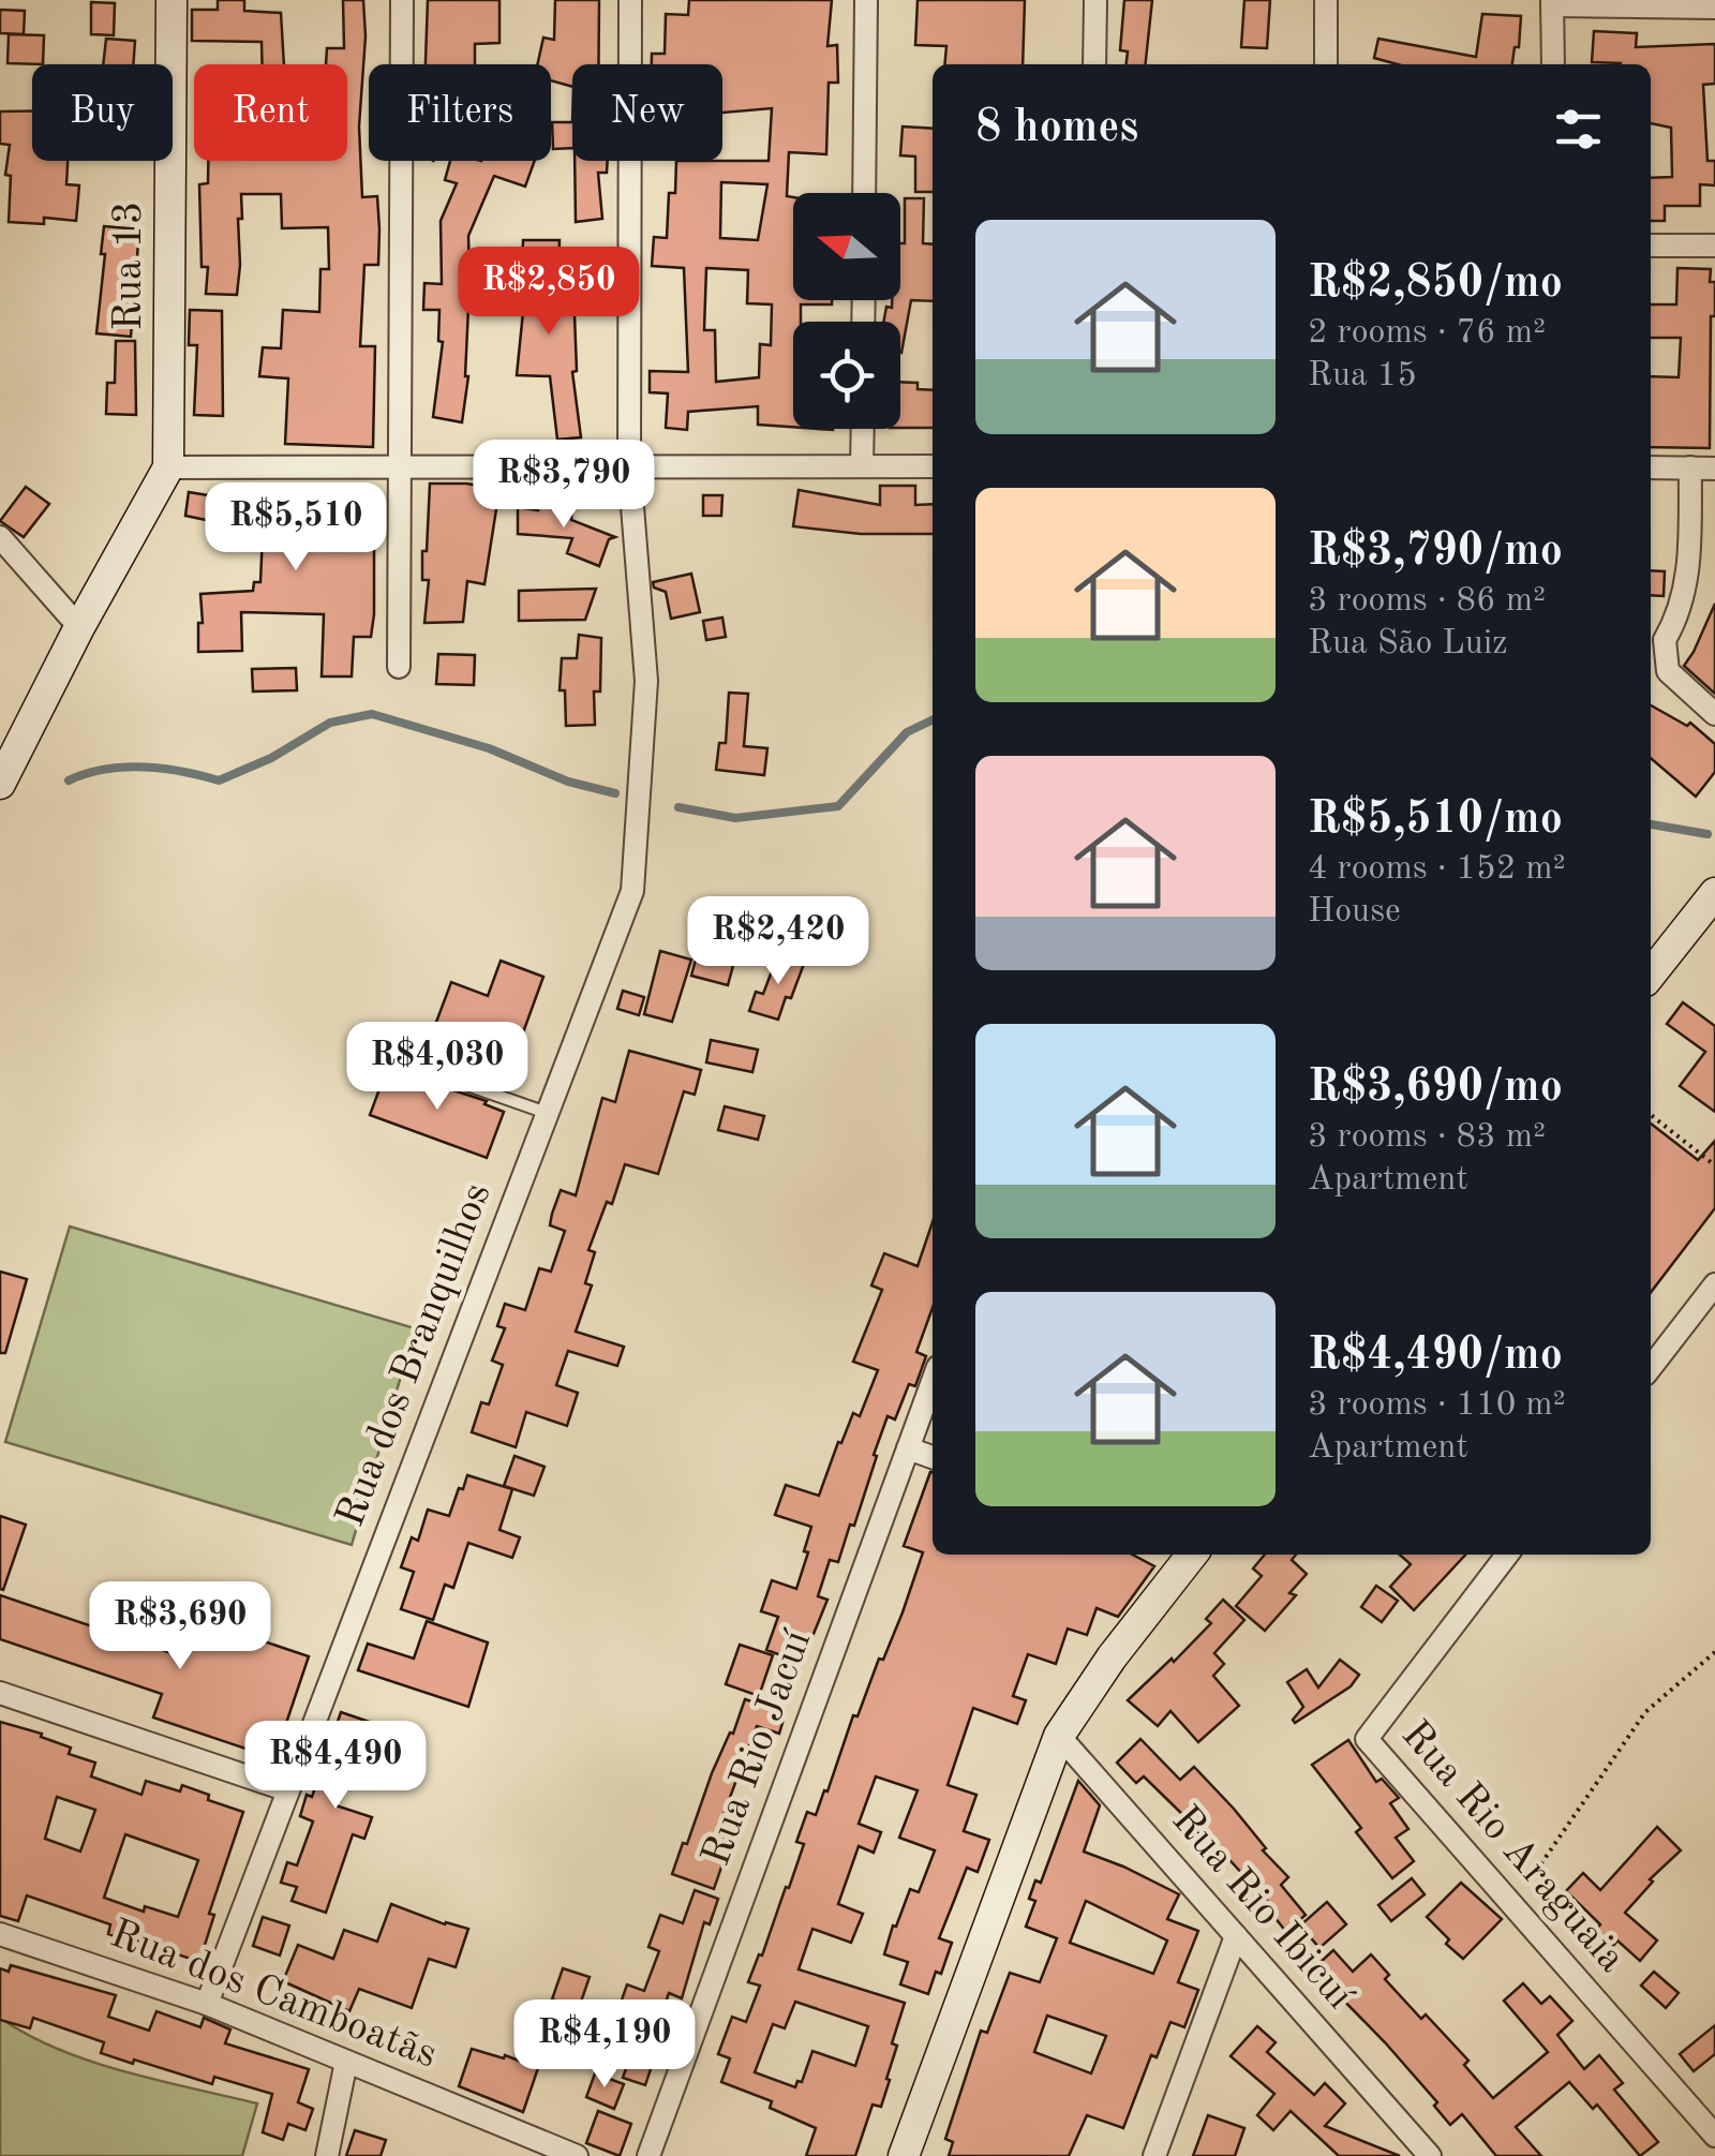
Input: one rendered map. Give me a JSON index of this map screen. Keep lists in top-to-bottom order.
{
  "streets": {
    "street": [
      "Rua 13",
      "Rua dos Branquilhos",
      "Rua Rio Jacuí",
      "Rua Rio Araguaia",
      "Rua Rio Ibicuí",
      "Rua dos Camboatãs"
    ]
  },
  "crossings": [
    ["Rua dos Branquilhos", "Rua dos Camboatãs"]
  ],
  "north": "left",
  "page": {
    "chip": [
      "Buy",
      "Rent",
      "Filters",
      "New"
    ],
    "heading": "8 homes",
    "list": [
      {
        "name": "R$2,850/mo",
        "note": "2 rooms · 76 m² · Rua 15"
      },
      {
        "name": "R$3,790/mo",
        "note": "3 rooms · 86 m² · Rua São Luiz"
      },
      {
        "name": "R$5,510/mo",
        "note": "4 rooms · 152 m² · House"
      },
      {
        "name": "R$3,690/mo",
        "note": "3 rooms · 83 m² · Apartment"
      },
      {
        "name": "R$4,490/mo",
        "note": "3 rooms · 110 m² · Apartment"
      }
    ],
    "price": [
      "R$2,850",
      "R$3,790",
      "R$5,510",
      "R$2,420",
      "R$4,030",
      "R$3,690",
      "R$4,490",
      "R$4,190"
    ]
  }
}
